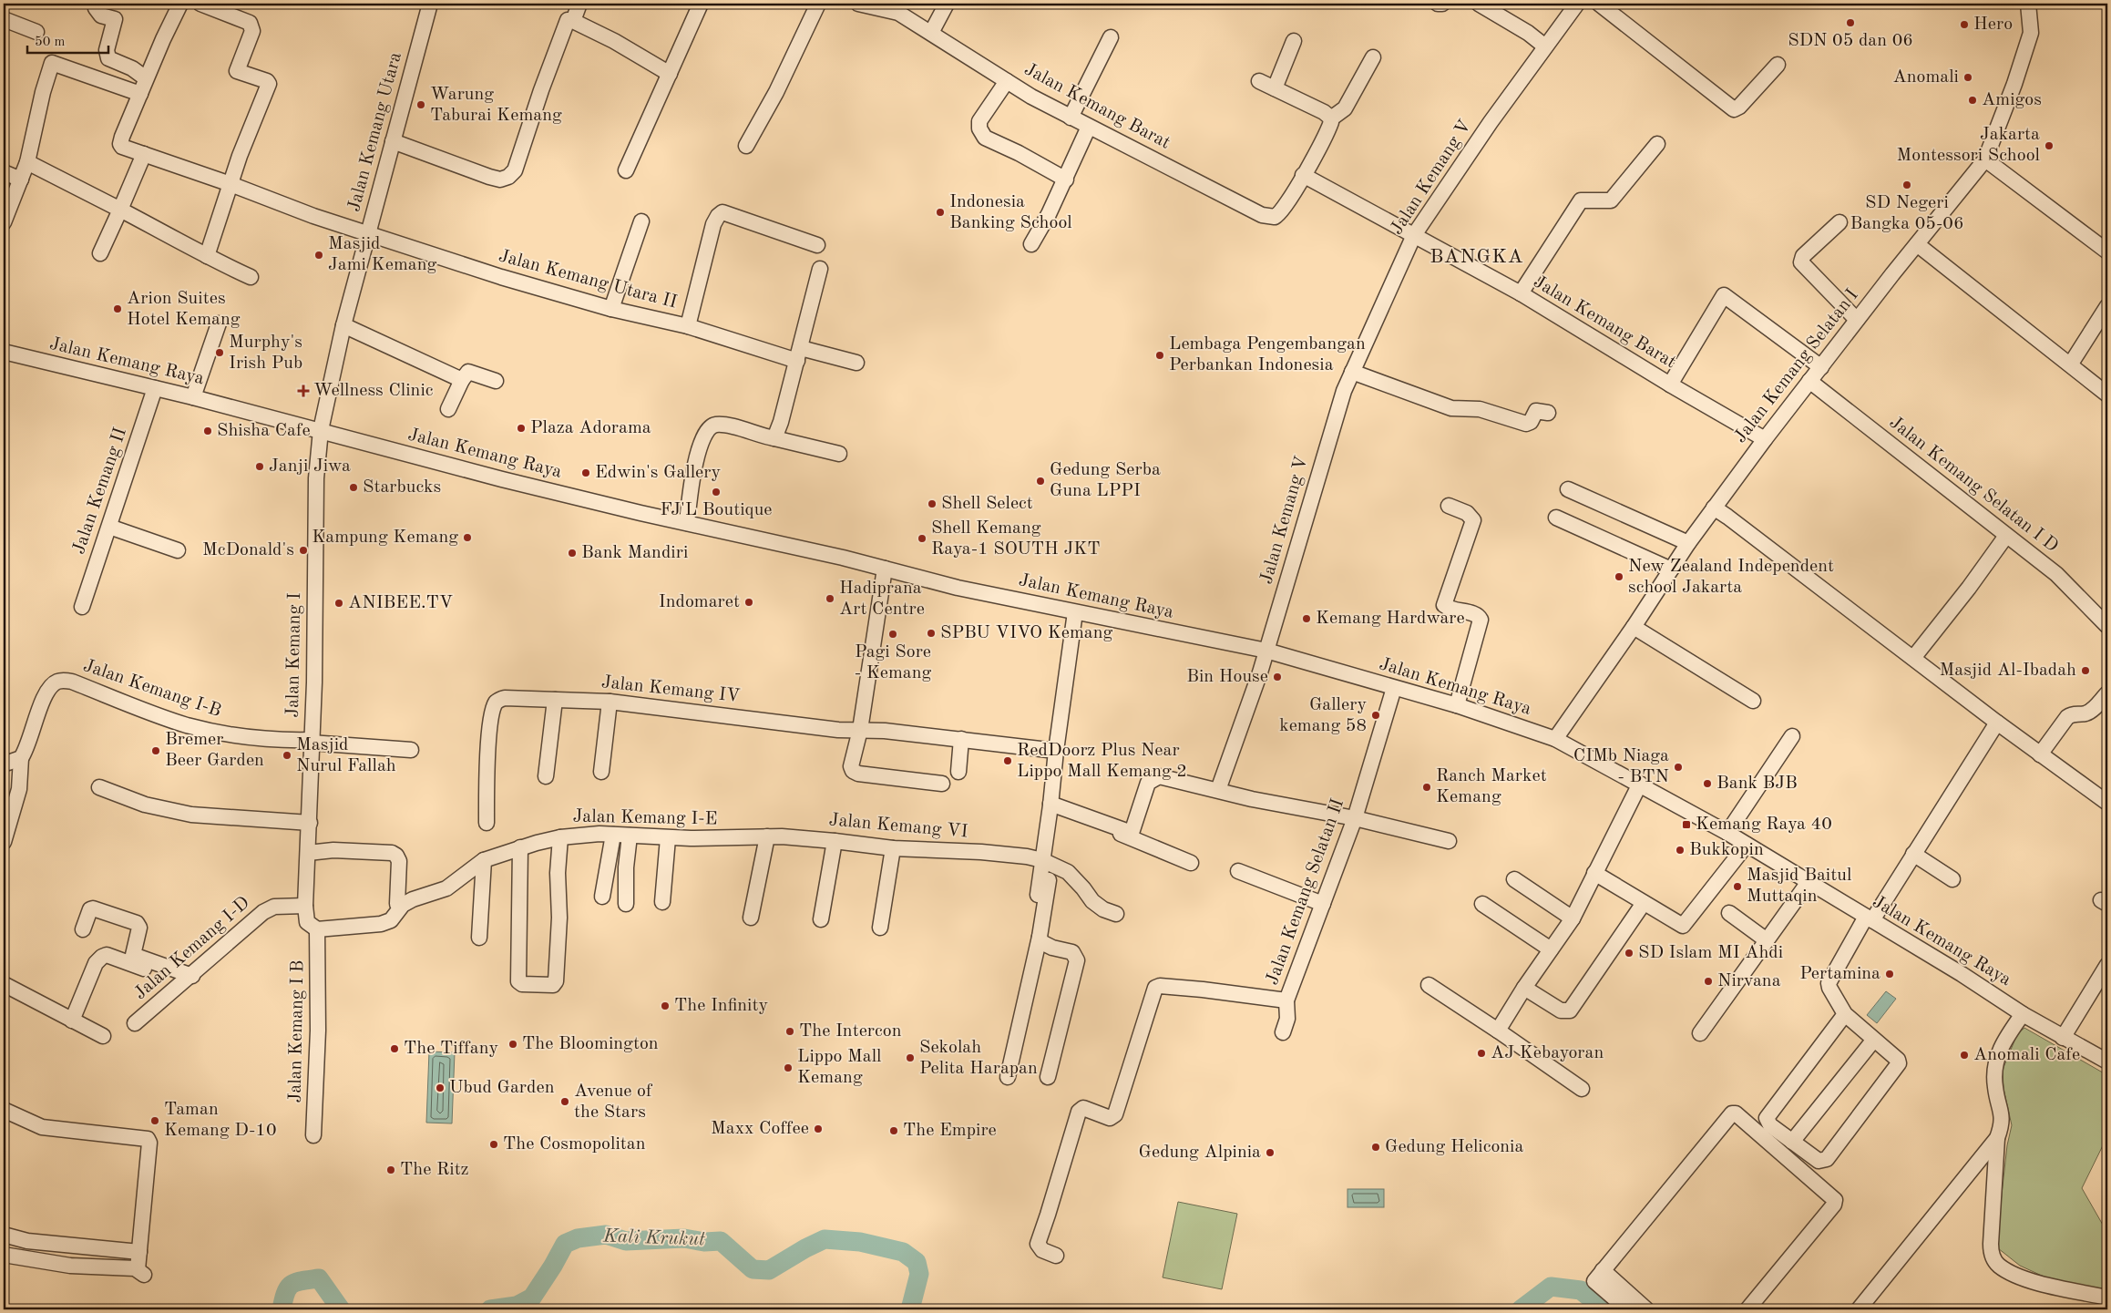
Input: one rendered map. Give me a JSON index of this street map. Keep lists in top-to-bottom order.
{
  "streets": {
    "street": [
      "Jalan Kemang Barat",
      "Jalan Kemang Utara",
      "Jalan Kemang V",
      "Jalan Kemang Utara II",
      "Jalan Kemang Raya",
      "Jalan Kemang Selatan I",
      "Jalan Kemang Selatan I D",
      "Jalan Kemang II",
      "Jalan Kemang I",
      "Jalan Kemang I-B",
      "Jalan Kemang IV",
      "Jalan Kemang I-E",
      "Jalan Kemang VI",
      "Jalan Kemang Selatan II",
      "Jalan Kemang I-D",
      "Jalan Kemang I B"
    ]
  },
  "crossings": [
    ["Jalan Kemang Barat", "Jalan Kemang V"],
    ["Jalan Kemang Barat", "Jalan Kemang Selatan I"],
    ["Jalan Kemang Utara", "Jalan Kemang Utara II"],
    ["Jalan Kemang Utara", "Jalan Kemang Raya"],
    ["Jalan Kemang Utara", "Jalan Kemang I"],
    ["Jalan Kemang V", "Jalan Kemang Raya"],
    ["Jalan Kemang Raya", "Jalan Kemang Selatan I"],
    ["Jalan Kemang Raya", "Jalan Kemang II"],
    ["Jalan Kemang Raya", "Jalan Kemang I"],
    ["Jalan Kemang Raya", "Jalan Kemang Selatan II"],
    ["Jalan Kemang Selatan I", "Jalan Kemang Selatan I D"],
    ["Jalan Kemang I", "Jalan Kemang I-B"],
    ["Jalan Kemang I", "Jalan Kemang I-E"],
    ["Jalan Kemang I", "Jalan Kemang I-D"],
    ["Jalan Kemang I", "Jalan Kemang I B"],
    ["Jalan Kemang I-E", "Jalan Kemang VI"],
    ["Jalan Kemang I-E", "Jalan Kemang I B"]
  ],
  "districts": ["BANGKA"],
  "water": ["Kali Krukut"],
  "places": {
    "other": [
      "SDN 05 dan 06",
      "Hero",
      "Anomali",
      "Amigos",
      "Warung Taburai Kemang",
      "Jakarta Montessori School",
      "SD Negeri Bangka 05-06",
      "Indonesia Banking School",
      "Masjid Jami Kemang",
      "Arion Suites Hotel Kemang",
      "Murphy's Irish Pub",
      "Lembaga Pengembangan Perbankan Indonesia",
      "Plaza Adorama",
      "Shisha Cafe",
      "Janji Jiwa",
      "Edwin's Gallery",
      "Gedung Serba Guna LPPI",
      "Starbucks",
      "FJ'L Boutique",
      "Shell Select",
      "Kampung Kemang",
      "Shell Kemang Raya-1 SOUTH JKT",
      "McDonald's",
      "Bank Mandiri",
      "New Zealand Independent school Jakarta",
      "Hadiprana Art Centre",
      "Indomaret",
      "ANIBEE.TV",
      "Kemang Hardware",
      "SPBU VIVO Kemang",
      "Pagi Sore - Kemang",
      "Masjid Al-Ibadah",
      "Bin House",
      "Gallery kemang 58",
      "Bremer Beer Garden",
      "Masjid Nurul Fallah",
      "RedDoorz Plus Near Lippo Mall Kemang 2",
      "CIMb Niaga - BTN",
      "Bank BJB",
      "Ranch Market Kemang",
      "Bukkopin",
      "Masjid Baitul Muttaqin",
      "SD Islam MI Ahdi",
      "Pertamina",
      "Nirvana",
      "The Infinity",
      "The Intercon",
      "The Bloomington",
      "The Tiffany",
      "AJ Kebayoran",
      "Anomali Cafe",
      "Sekolah Pelita Harapan",
      "Lippo Mall Kemang",
      "Ubud Garden",
      "Avenue of the Stars",
      "Taman Kemang D-10",
      "Maxx Coffee",
      "The Empire",
      "The Cosmopolitan",
      "Gedung Heliconia",
      "Gedung Alpinia",
      "The Ritz"
    ],
    "health": ["Wellness Clinic"],
    "transit": ["Kemang Raya 40"]
  },
  "scale_bar": "50 m"
}
